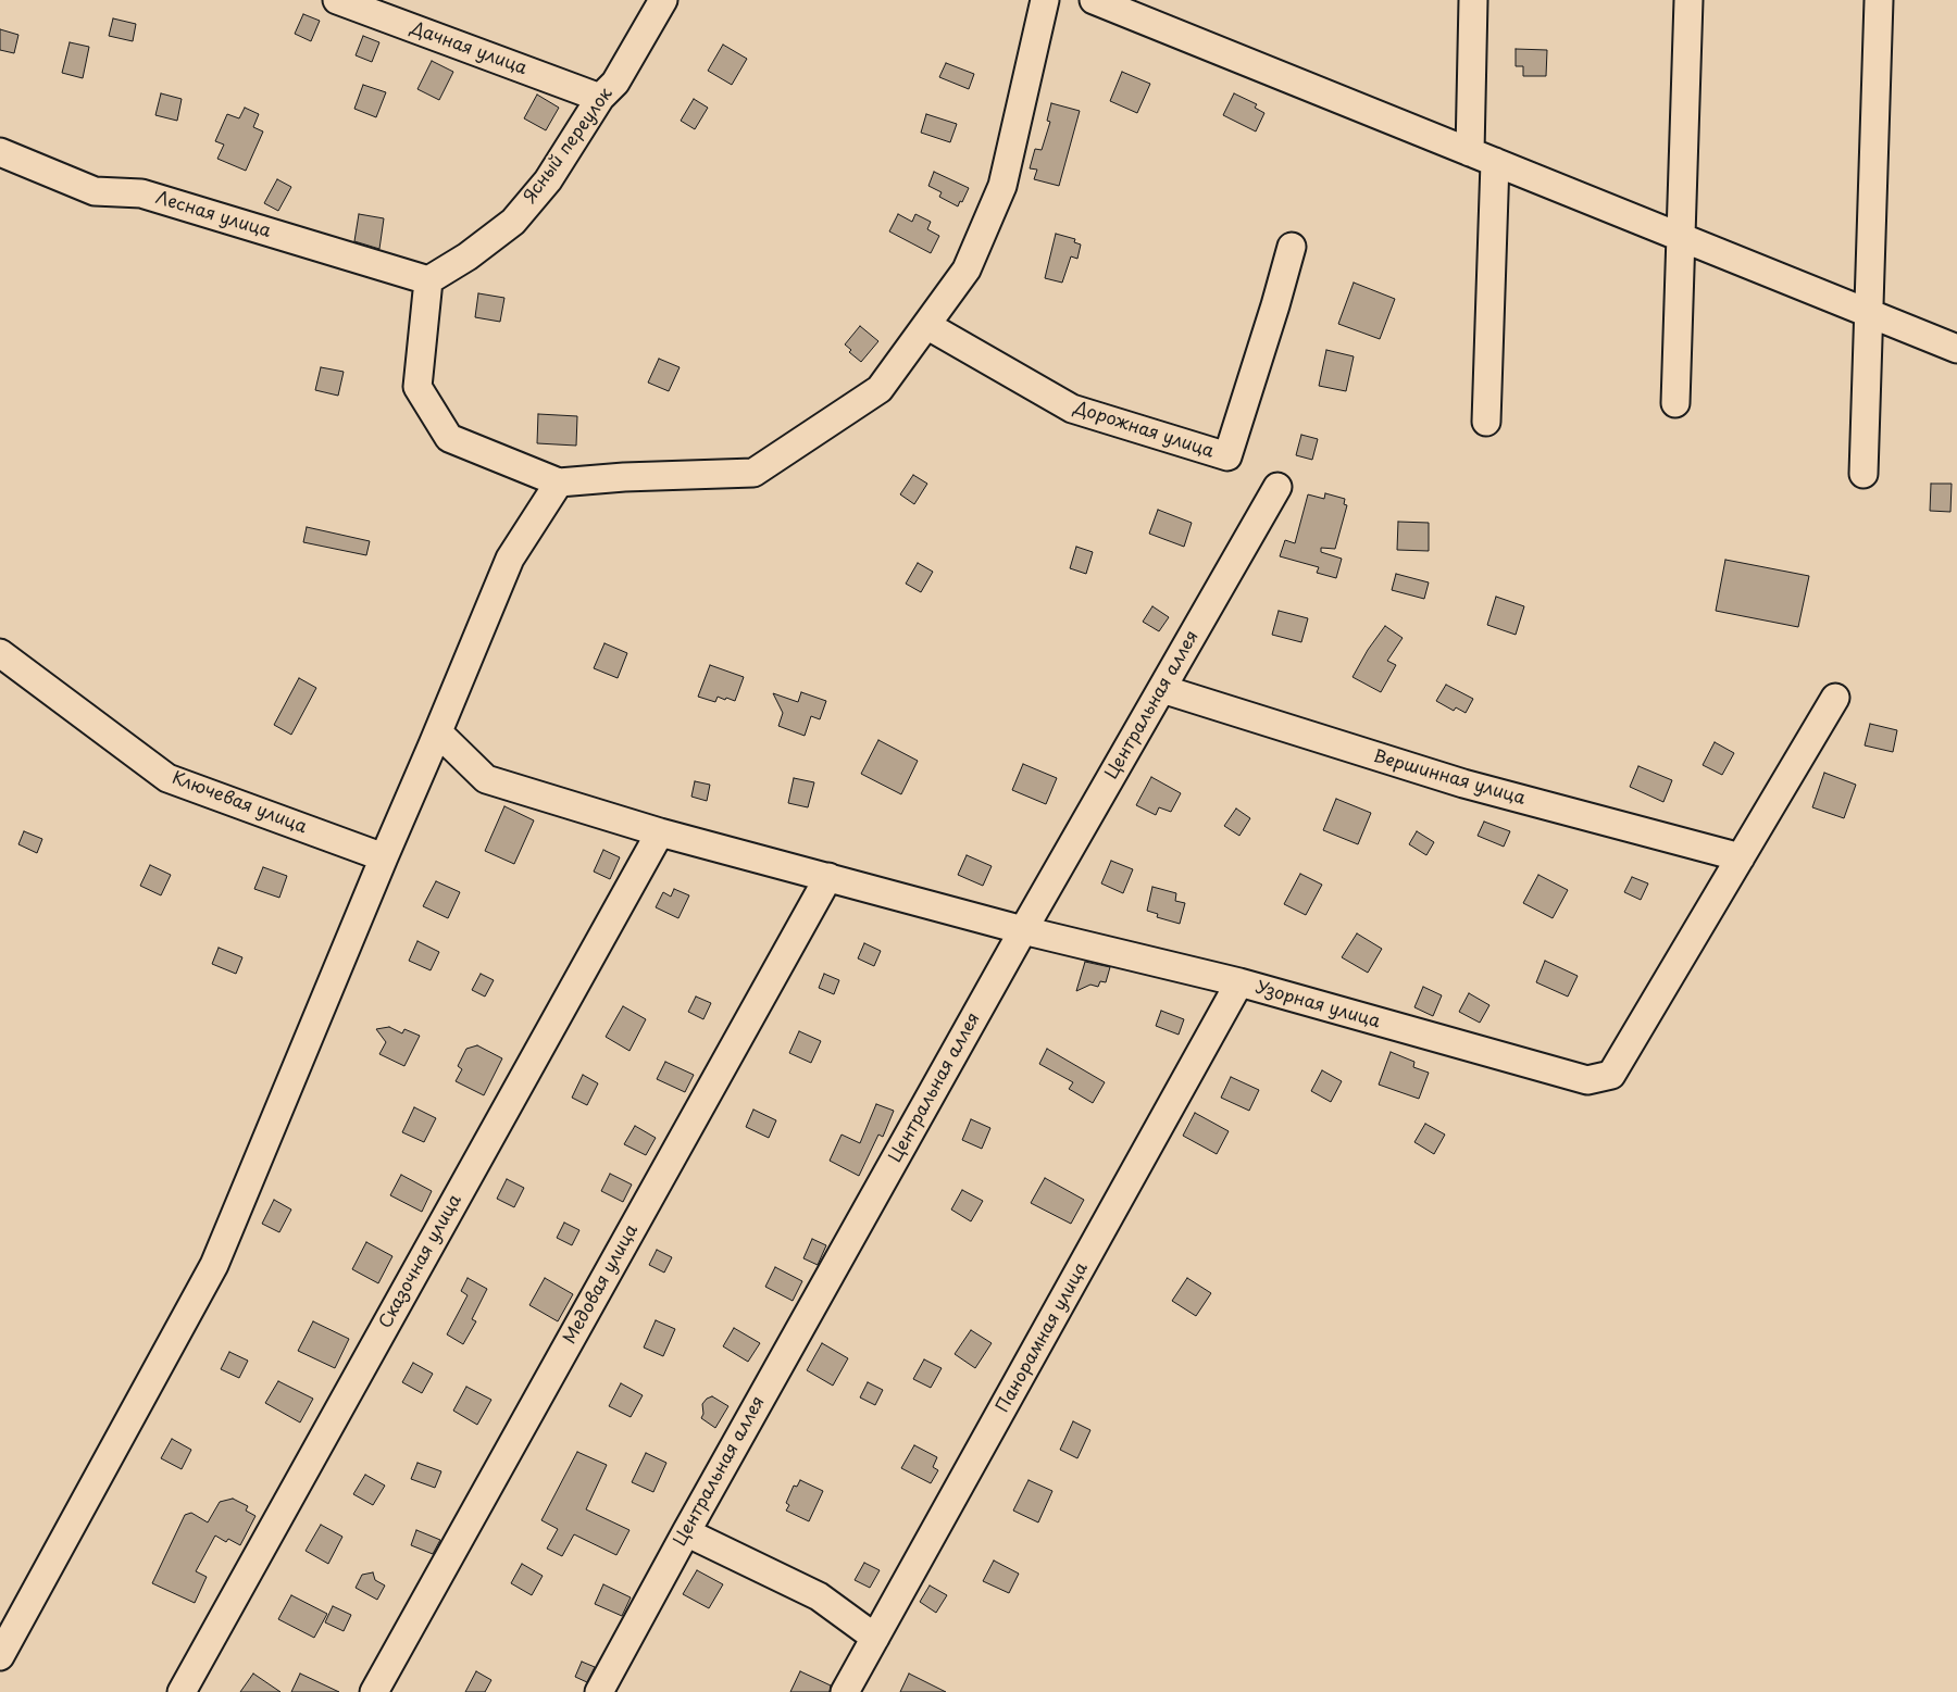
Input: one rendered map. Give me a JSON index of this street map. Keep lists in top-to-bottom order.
{
  "streets": {
    "street": [
      "Дачная улица",
      "Ясный переулок",
      "Лесная улица",
      "Дорожная улица",
      "Центральная аллея",
      "Вершинная улица",
      "Ключевая улица",
      "Узорная улица",
      "Сказочная улица",
      "Медовая улица",
      "Панорамная улица"
    ]
  },
  "crossings": [
    ["Дачная улица", "Ясный переулок"],
    ["Ясный переулок", "Лесная улица"],
    ["Центральная аллея", "Вершинная улица"],
    ["Центральная аллея", "Узорная улица"],
    ["Вершинная улица", "Узорная улица"],
    ["Узорная улица", "Сказочная улица"],
    ["Узорная улица", "Медовая улица"],
    ["Узорная улица", "Панорамная улица"]
  ]
}
